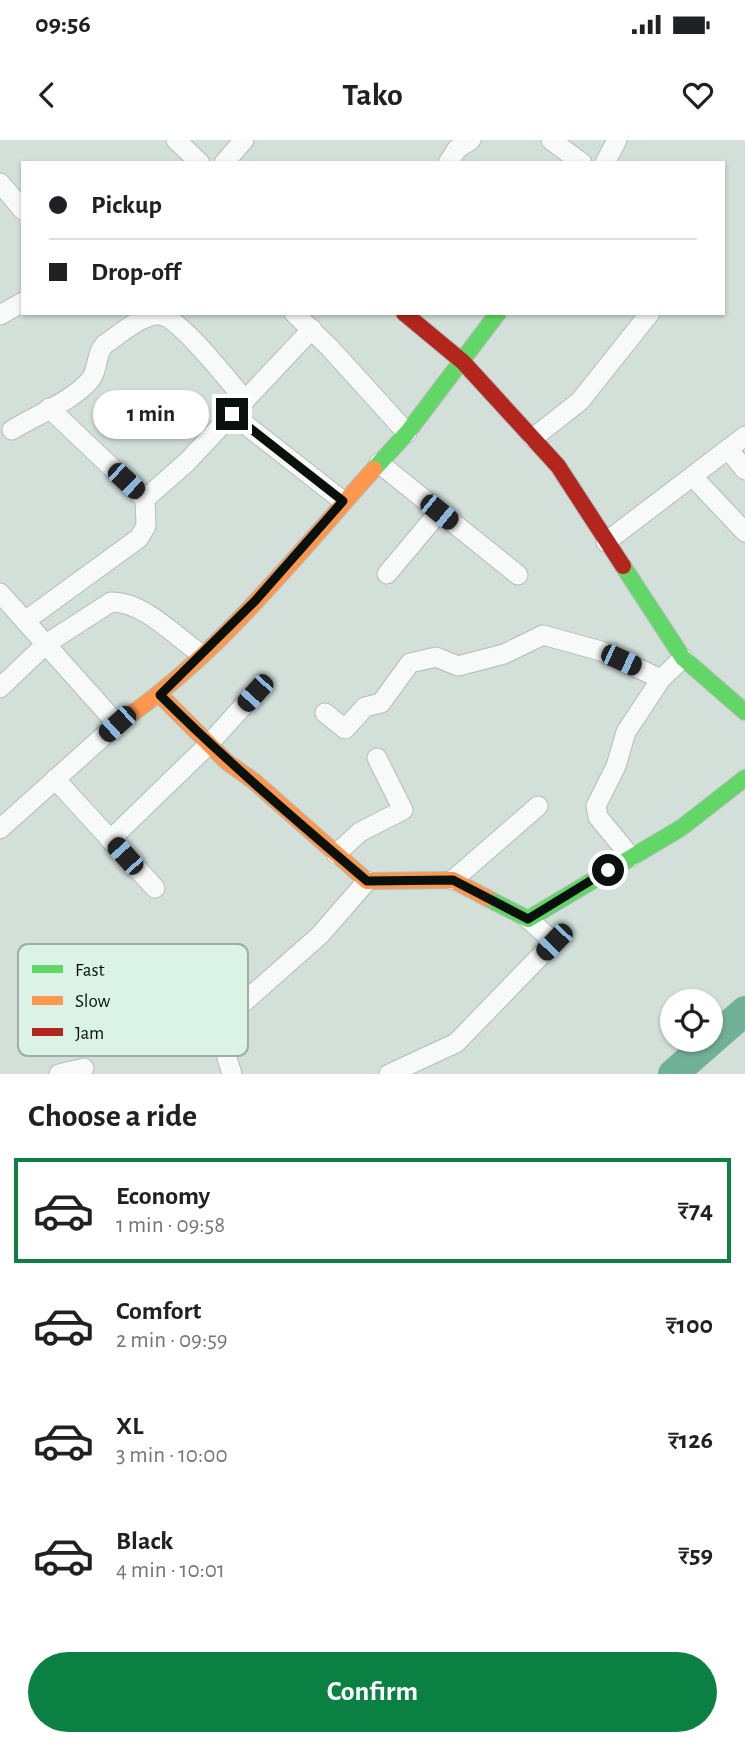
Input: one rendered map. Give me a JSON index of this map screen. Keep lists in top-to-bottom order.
{
  "legend": ["Fast", "Slow", "Jam"],
  "page": {
    "status": "09:56",
    "header": "Tako",
    "banner": ["Pickup", "Drop-off"],
    "bubble": "1 min",
    "heading": "Choose a ride",
    "list": [
      {
        "name": "Economy",
        "note": "1 min · 09:58",
        "value": "₹74"
      },
      {
        "name": "Comfort",
        "note": "2 min · 09:59",
        "value": "₹100"
      },
      {
        "name": "XL",
        "note": "3 min · 10:00",
        "value": "₹126"
      },
      {
        "name": "Black",
        "note": "4 min · 10:01",
        "value": "₹59"
      }
    ],
    "buttons": "Confirm"
  }
}
